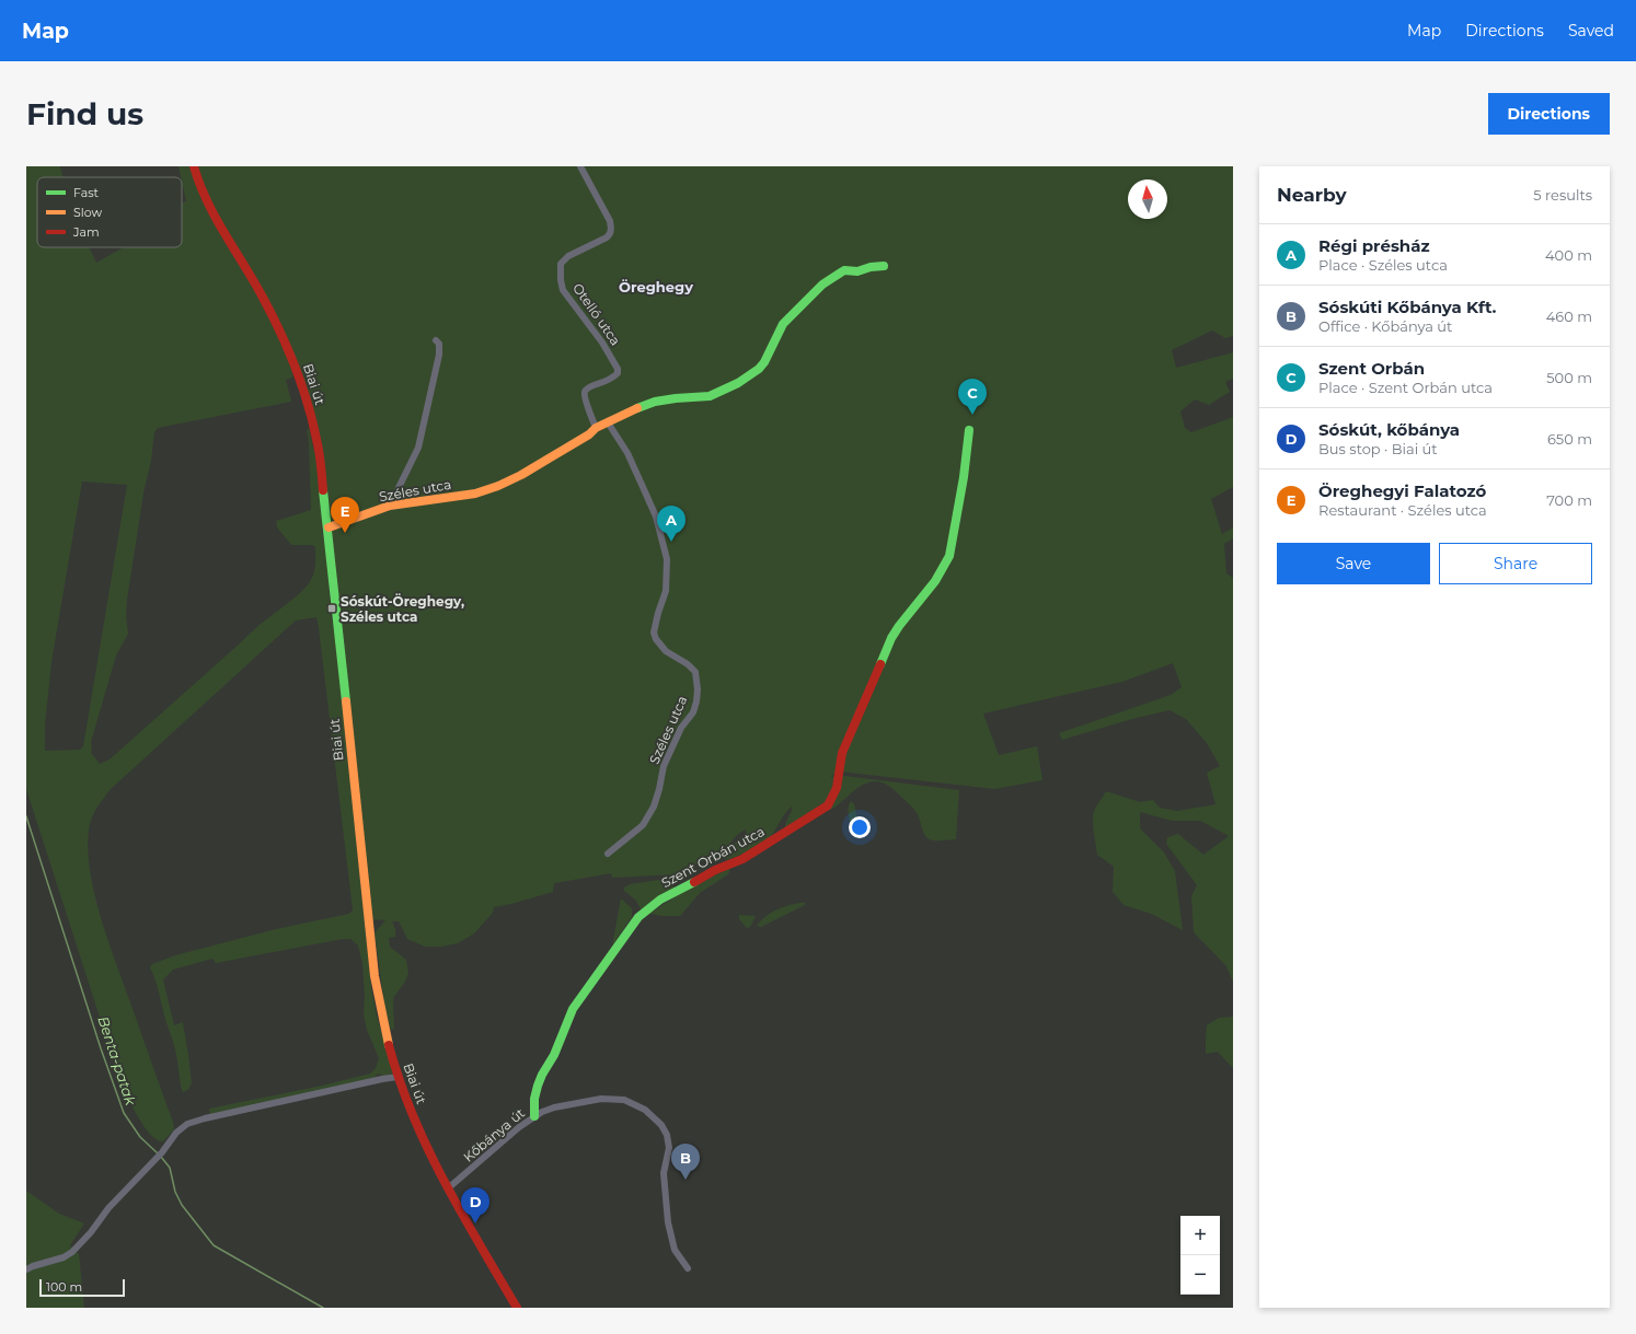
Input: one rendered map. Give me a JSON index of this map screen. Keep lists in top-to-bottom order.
{
  "streets": {
    "street": [
      "Otelló utca",
      "Biai út",
      "Széles utca",
      "Szent Orbán utca",
      "Kőbánya út"
    ]
  },
  "crossings": [
    ["Otelló utca", "Széles utca"],
    ["Biai út", "Széles utca"],
    ["Biai út", "Kőbánya út"],
    ["Szent Orbán utca", "Kőbánya út"]
  ],
  "districts": ["Öreghegy"],
  "water": ["Benta-patak"],
  "places": {
    "transit": ["Sóskút-Öreghegy, Széles utca"]
  },
  "legend": ["Fast", "Slow", "Jam"],
  "scale_bar": "100 m",
  "north": "top",
  "page": {
    "header": "Map",
    "nav": ["Map", "Directions", "Saved"],
    "buttons": [
      "Directions",
      ["Save", "Share"]
    ],
    "title": "Find us",
    "heading": ["Nearby", "5 results"],
    "list": [
      {
        "mark": "A",
        "name": "Régi présház",
        "note": "Place · Széles utca",
        "value": "400 m"
      },
      {
        "mark": "B",
        "name": "Sóskúti Kőbánya Kft.",
        "note": "Office · Kőbánya út",
        "value": "460 m"
      },
      {
        "mark": "C",
        "name": "Szent Orbán",
        "note": "Place · Szent Orbán utca",
        "value": "500 m"
      },
      {
        "mark": "D",
        "name": "Sóskút, kőbánya",
        "note": "Bus stop · Biai út",
        "value": "650 m"
      },
      {
        "mark": "E",
        "name": "Öreghegyi Falatozó",
        "note": "Restaurant · Széles utca",
        "value": "700 m"
      }
    ],
    "pins": [
      "C",
      "E",
      "A",
      "B",
      "D"
    ],
    "map_buttons": ["+", "−"],
    "scale": "100 m"
  }
}
